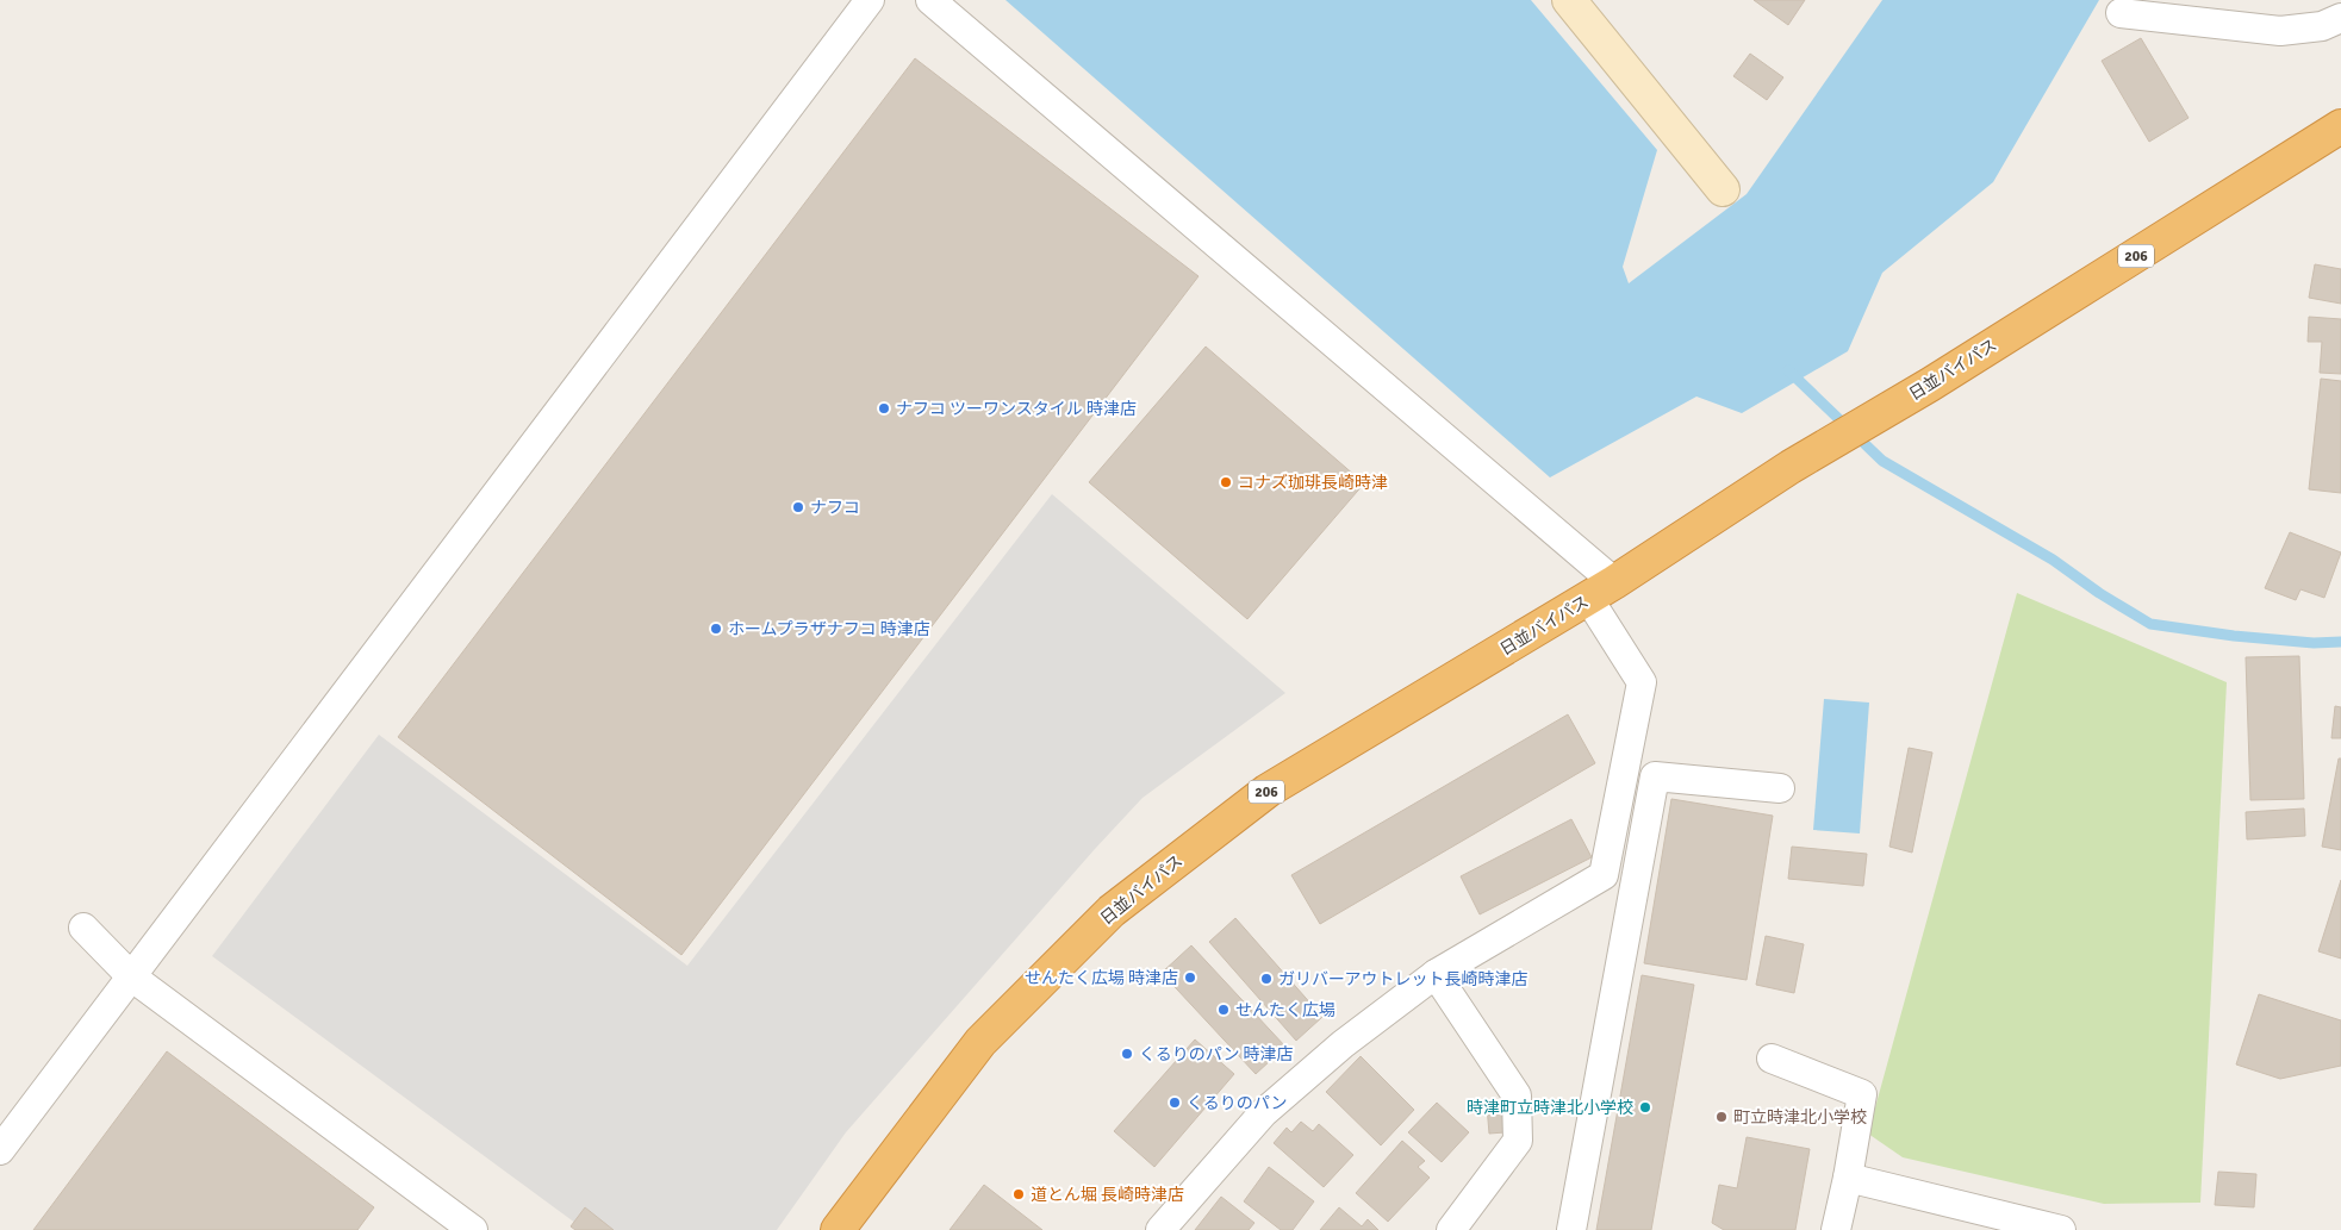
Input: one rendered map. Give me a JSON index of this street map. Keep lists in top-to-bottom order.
{
  "streets": {
    "highway": ["206", "日並バイパス"]
  },
  "places": [
    "ナフコ ツーワンスタイル 時津店",
    "コナズ珈琲長崎時津",
    "ナフコ",
    "ホームプラザナフコ 時津店",
    "せんたく広場 時津店",
    "ガリバーアウトレット長崎時津店",
    "せんたく広場",
    "くるりのパン 時津店",
    "くるりのパン",
    "時津町立時津北小学校",
    "町立時津北小学校",
    "道とん堀 長崎時津店"
  ]
}
